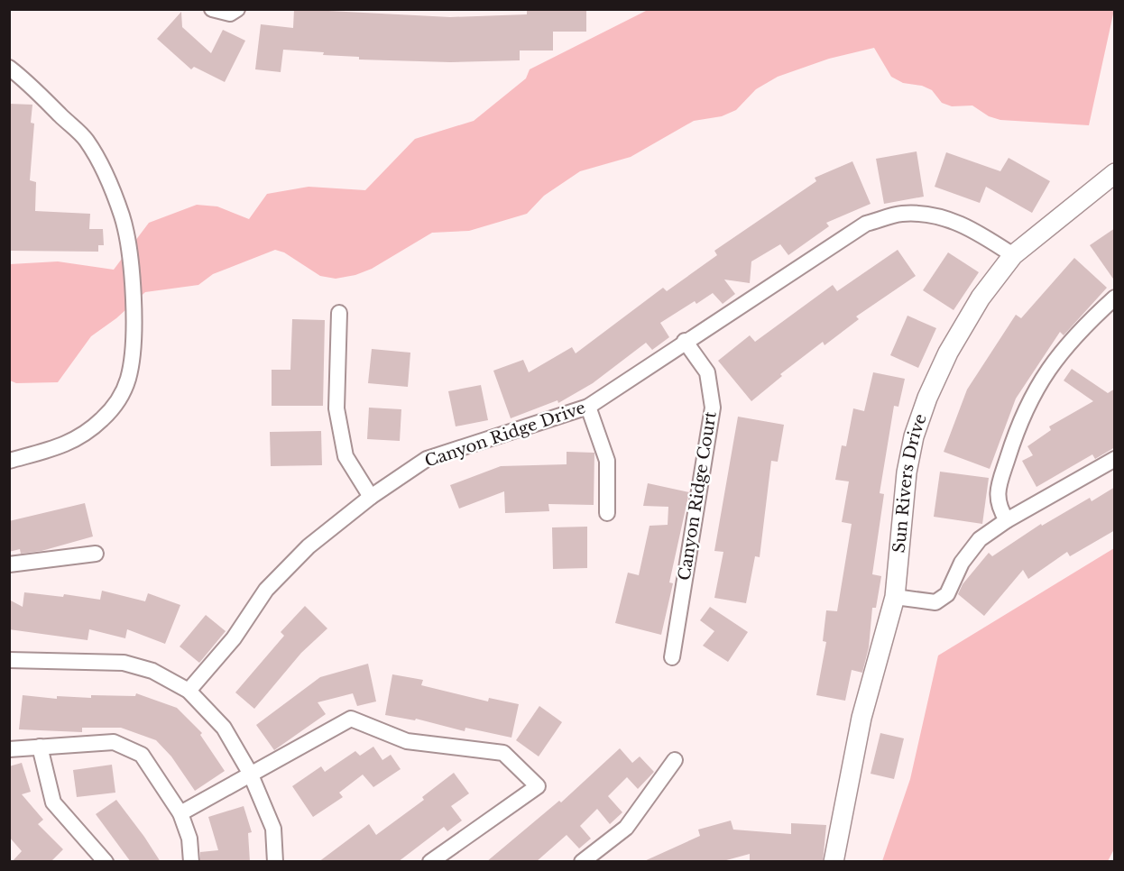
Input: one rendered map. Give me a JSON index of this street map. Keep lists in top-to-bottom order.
{
  "streets": {
    "street": ["Canyon Ridge Drive", "Sun Rivers Drive", "Canyon Ridge Court"]
  },
  "crossings": [
    ["Canyon Ridge Drive", "Sun Rivers Drive"],
    ["Canyon Ridge Drive", "Canyon Ridge Court"]
  ]
}
